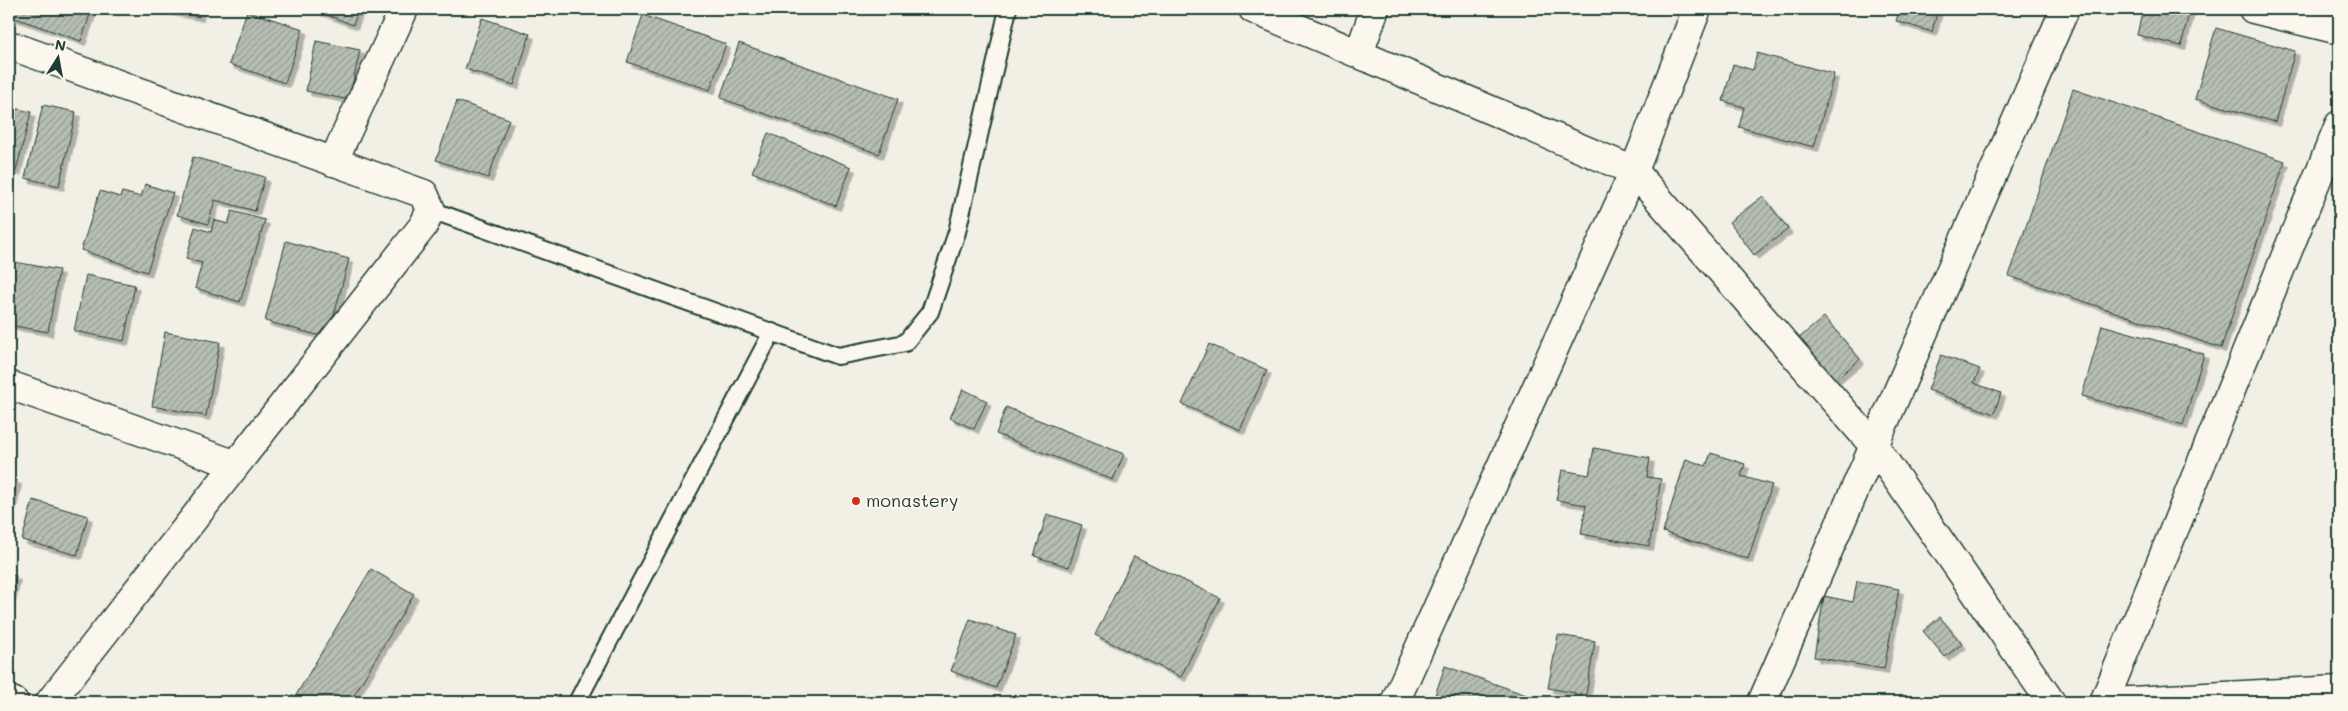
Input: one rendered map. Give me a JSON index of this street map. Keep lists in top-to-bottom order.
{
  "places": ["monastery"],
  "north": "top"
}
